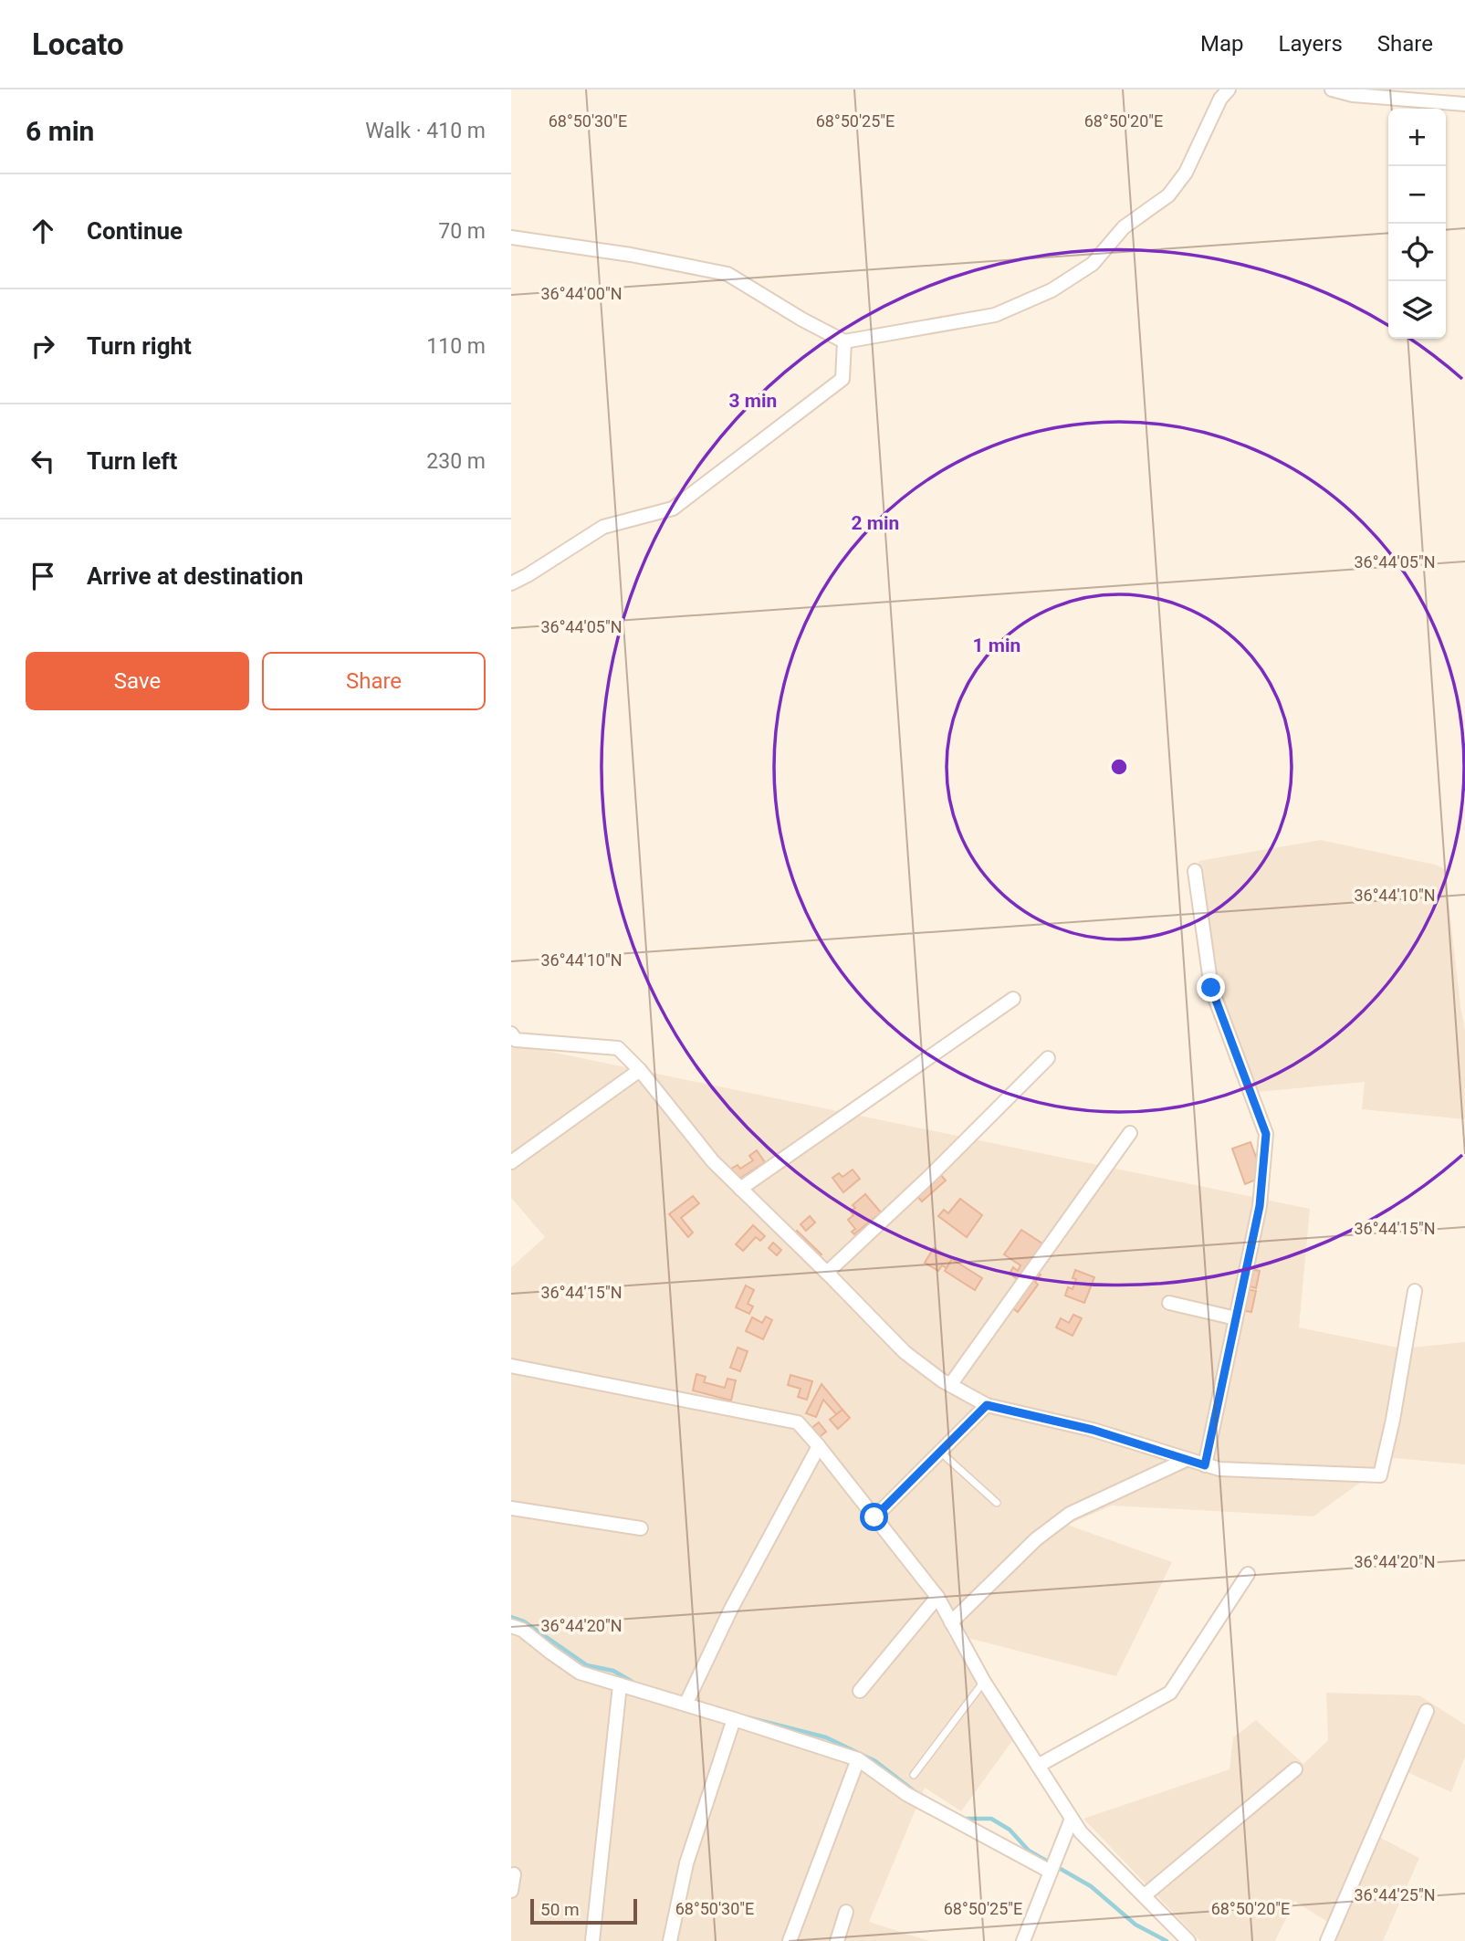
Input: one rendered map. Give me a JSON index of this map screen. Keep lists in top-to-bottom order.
{
  "scale_bar": "50 m",
  "page": {
    "header": "Locato",
    "nav": ["Map", "Layers", "Share"],
    "heading": ["6 min", "Walk · 410 m"],
    "map_buttons": ["+", "−"],
    "list": [
      ["Continue", "70 m"],
      ["Turn right", "110 m"],
      ["Turn left", "230 m"],
      "Arrive at destination"
    ],
    "buttons": ["Save", "Share"],
    "scale": "50 m"
  },
  "coordinates": [
    "68°50'30\"E",
    "68°50'25\"E",
    "68°50'20\"E",
    "36°44'00\"N",
    "36°44'05\"N",
    "36°44'10\"N",
    "36°44'15\"N",
    "36°44'20\"N",
    "36°44'25\"N"
  ],
  "rings": ["3 min", "2 min", "1 min"]
}
